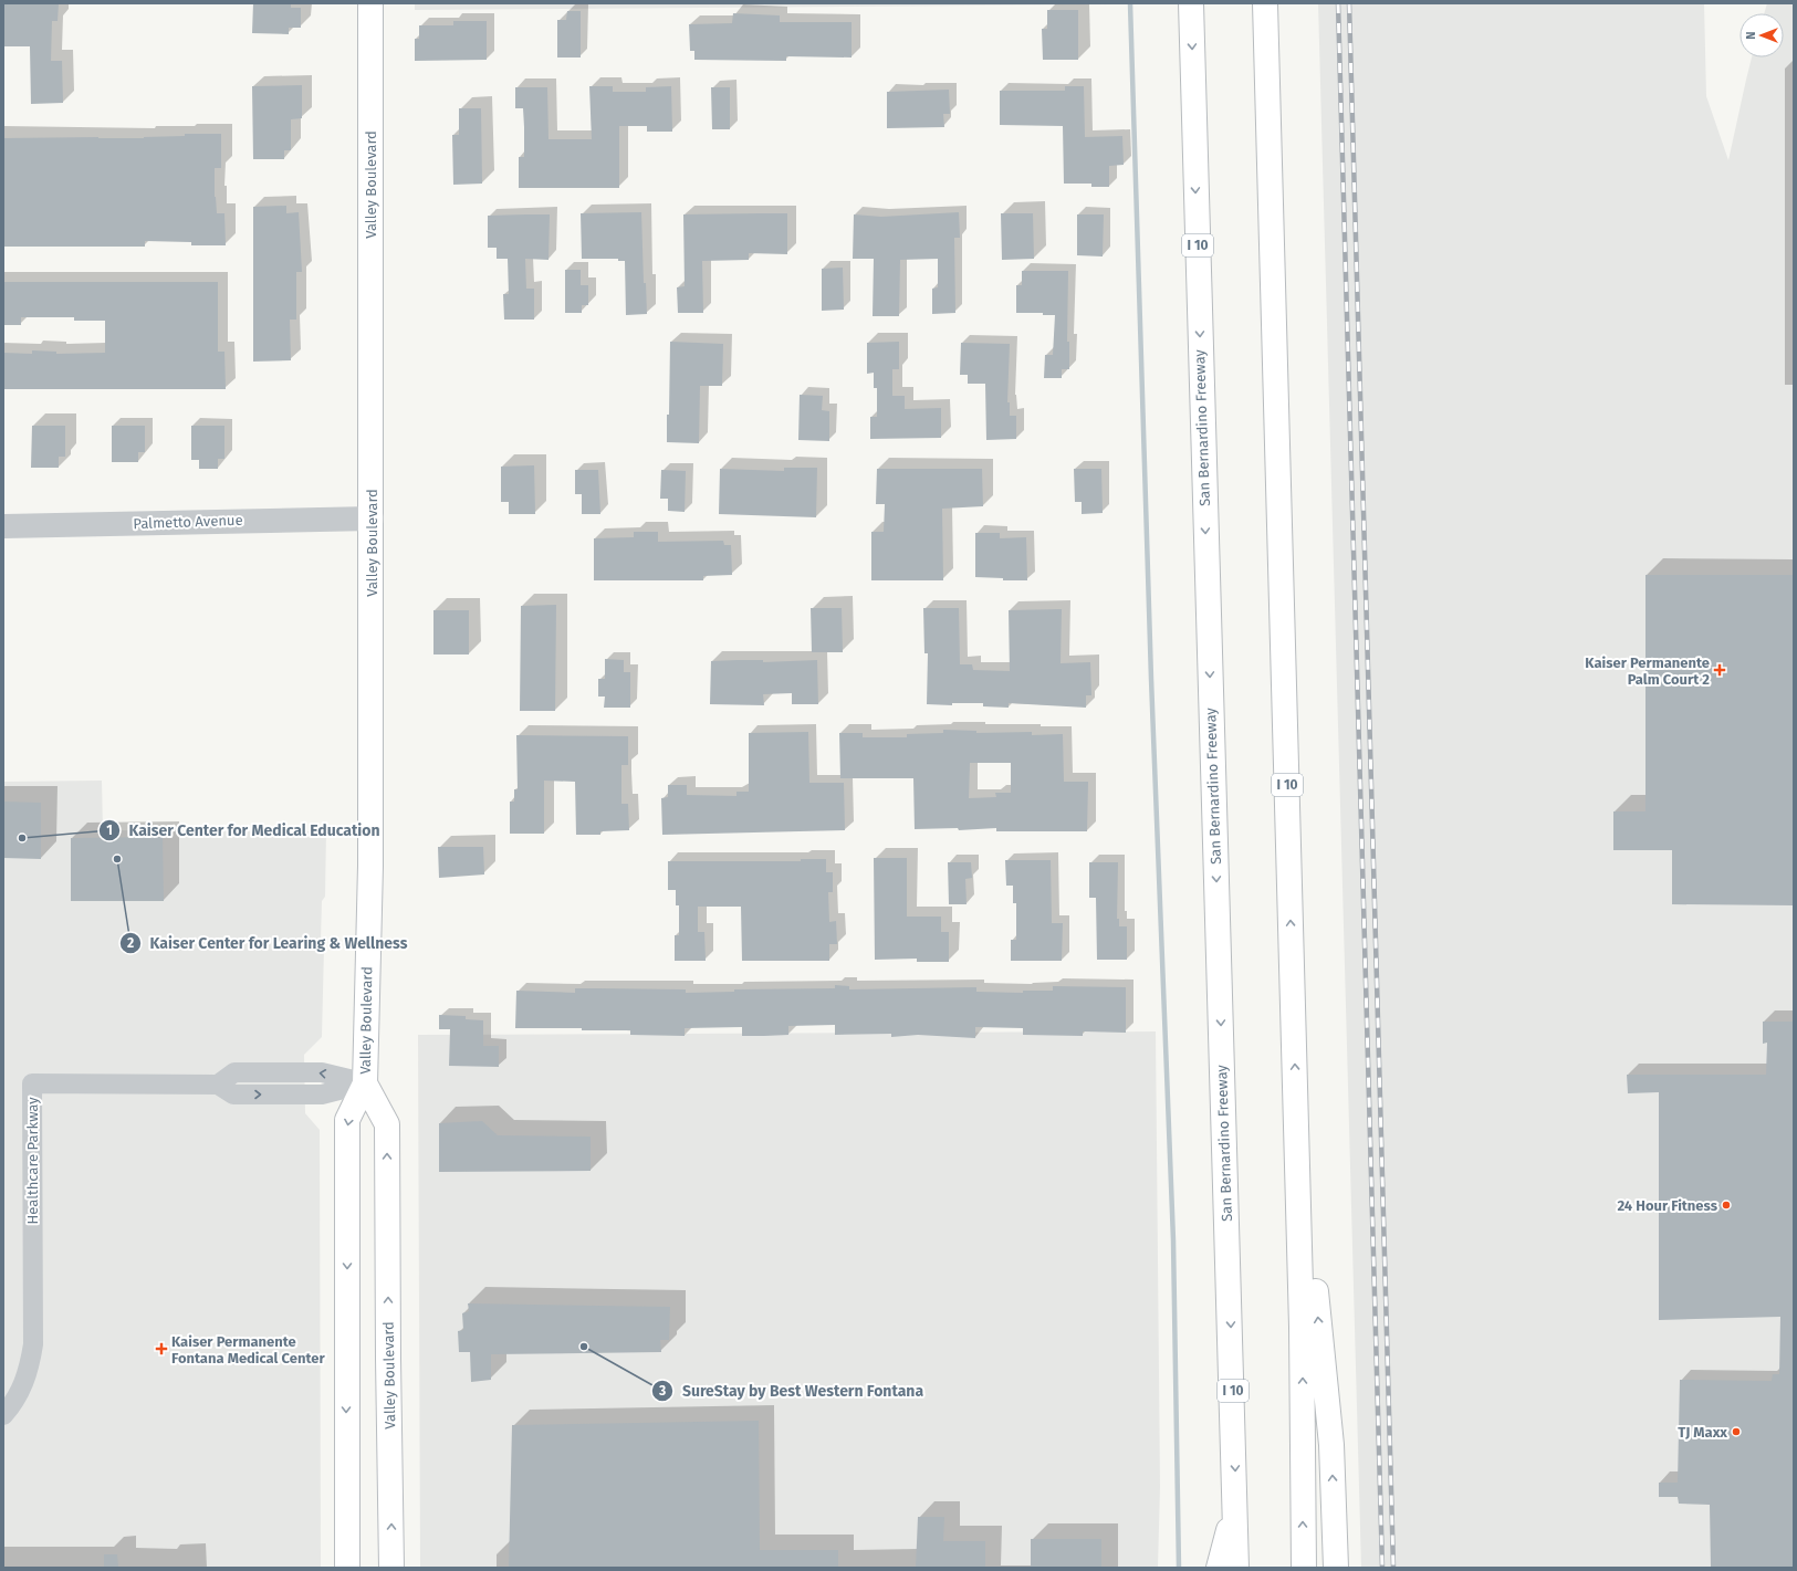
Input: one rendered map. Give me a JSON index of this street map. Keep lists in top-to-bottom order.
{
  "streets": {
    "main road": ["Valley Boulevard", "I 10", "San Bernardino Freeway"],
    "street": ["Palmetto Avenue", "Healthcare Parkway"]
  },
  "crossings": [
    ["Valley Boulevard", "Palmetto Avenue"],
    ["Valley Boulevard", "Healthcare Parkway"]
  ],
  "places": {
    "health": ["Kaiser Permanente Palm Court 2", "Kaiser Permanente Fontana Medical Center"],
    "other": [
      "Kaiser Center for Medical Education",
      "Kaiser Center for Learing & Wellness",
      "24 Hour Fitness",
      "SureStay by Best Western Fontana",
      "TJ Maxx"
    ]
  },
  "north": "left"
}
